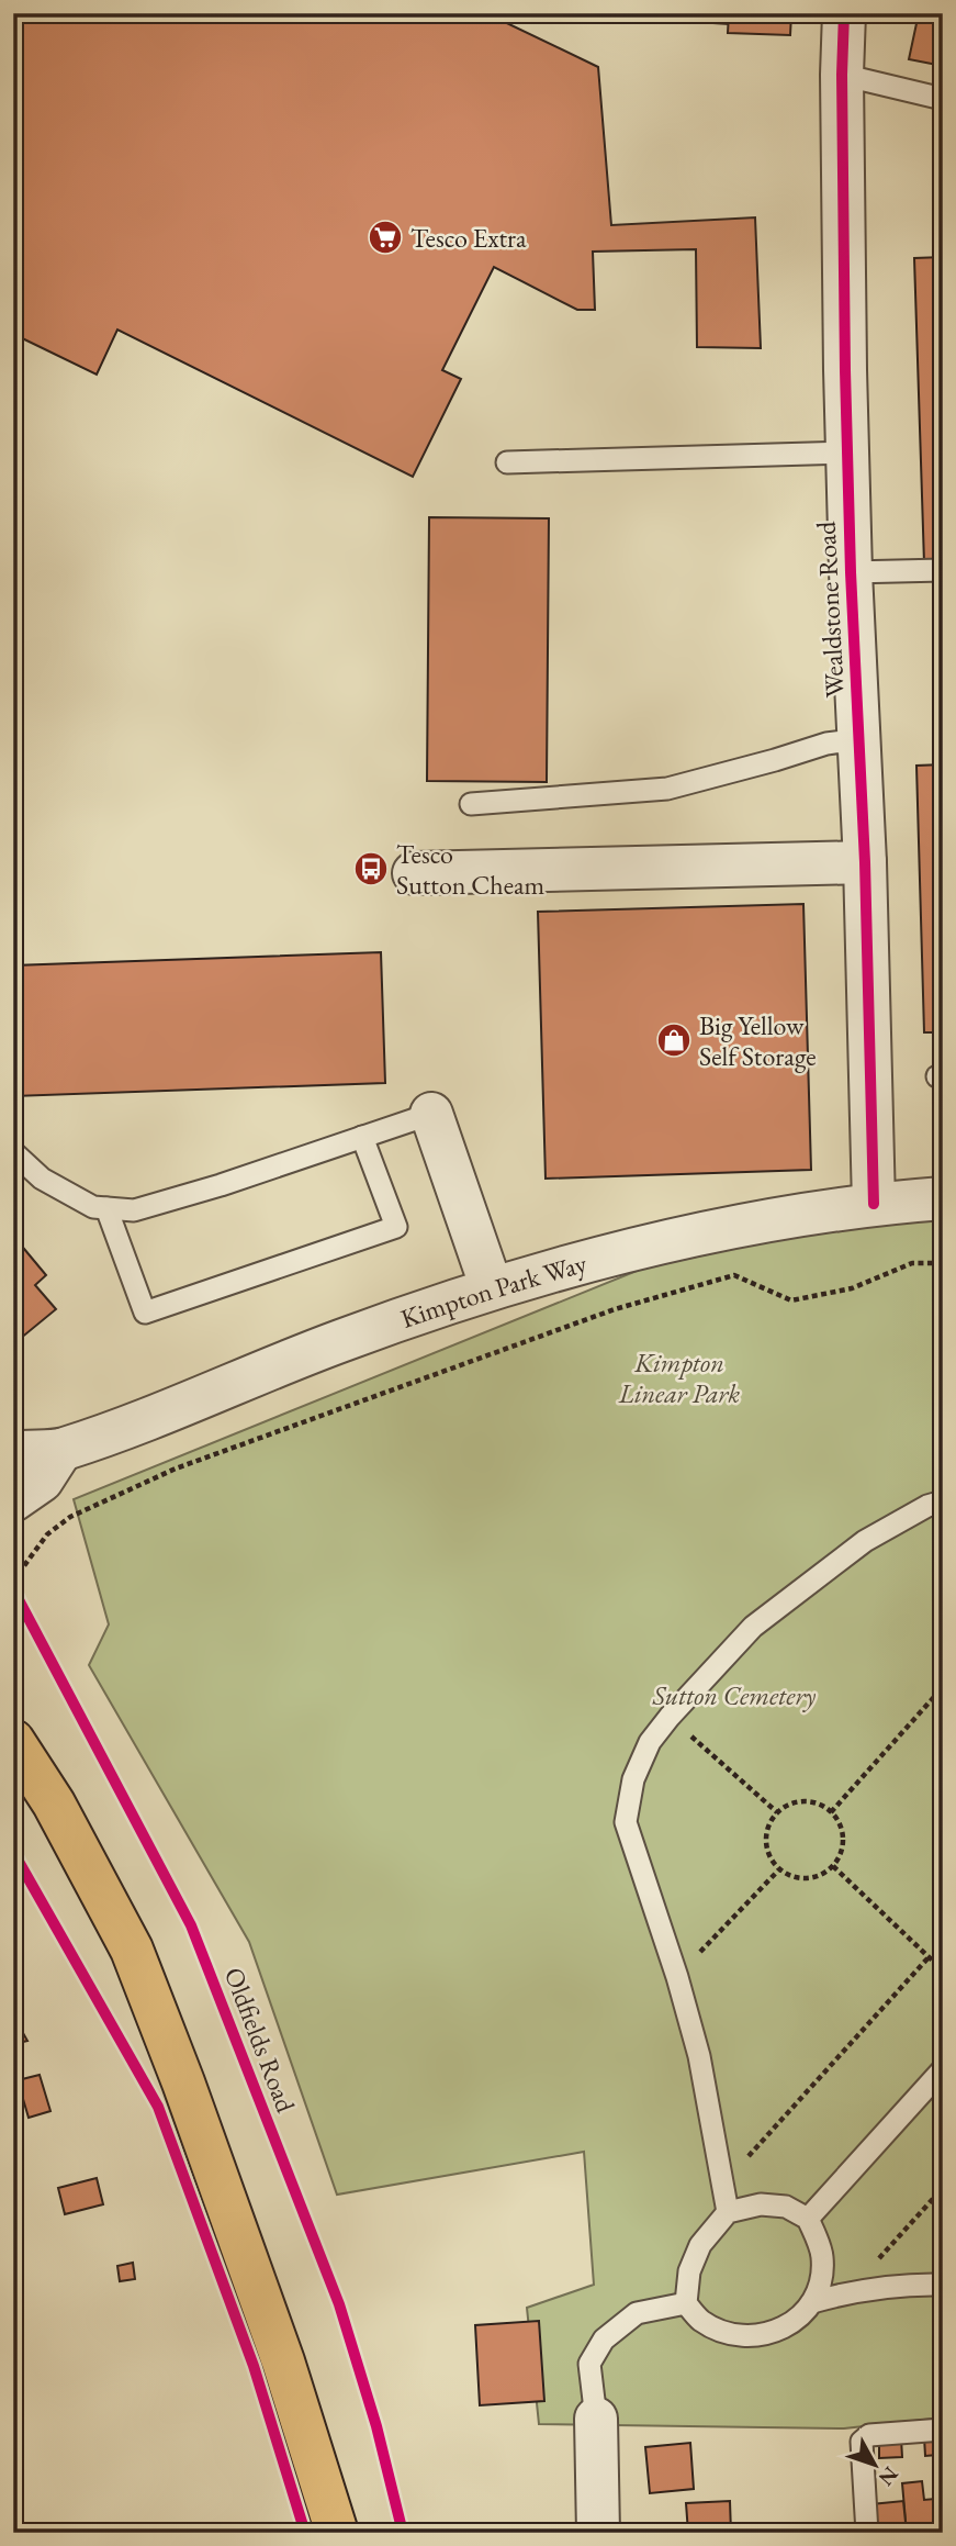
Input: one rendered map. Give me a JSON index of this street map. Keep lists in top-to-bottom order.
{
  "streets": {
    "street": ["Wealdstone Road", "Kimpton Park Way"],
    "cycle path": ["Oldfields Road"]
  },
  "crossings": [
    ["Wealdstone Road", "Kimpton Park Way"]
  ],
  "parks": ["Kimpton Linear Park", "Sutton Cemetery"],
  "places": {
    "supermarket": ["Tesco Extra"],
    "bus stop": ["Tesco Sutton Cheam"],
    "shop": ["Big Yellow Self Storage"]
  },
  "north": "bottom right"
}
